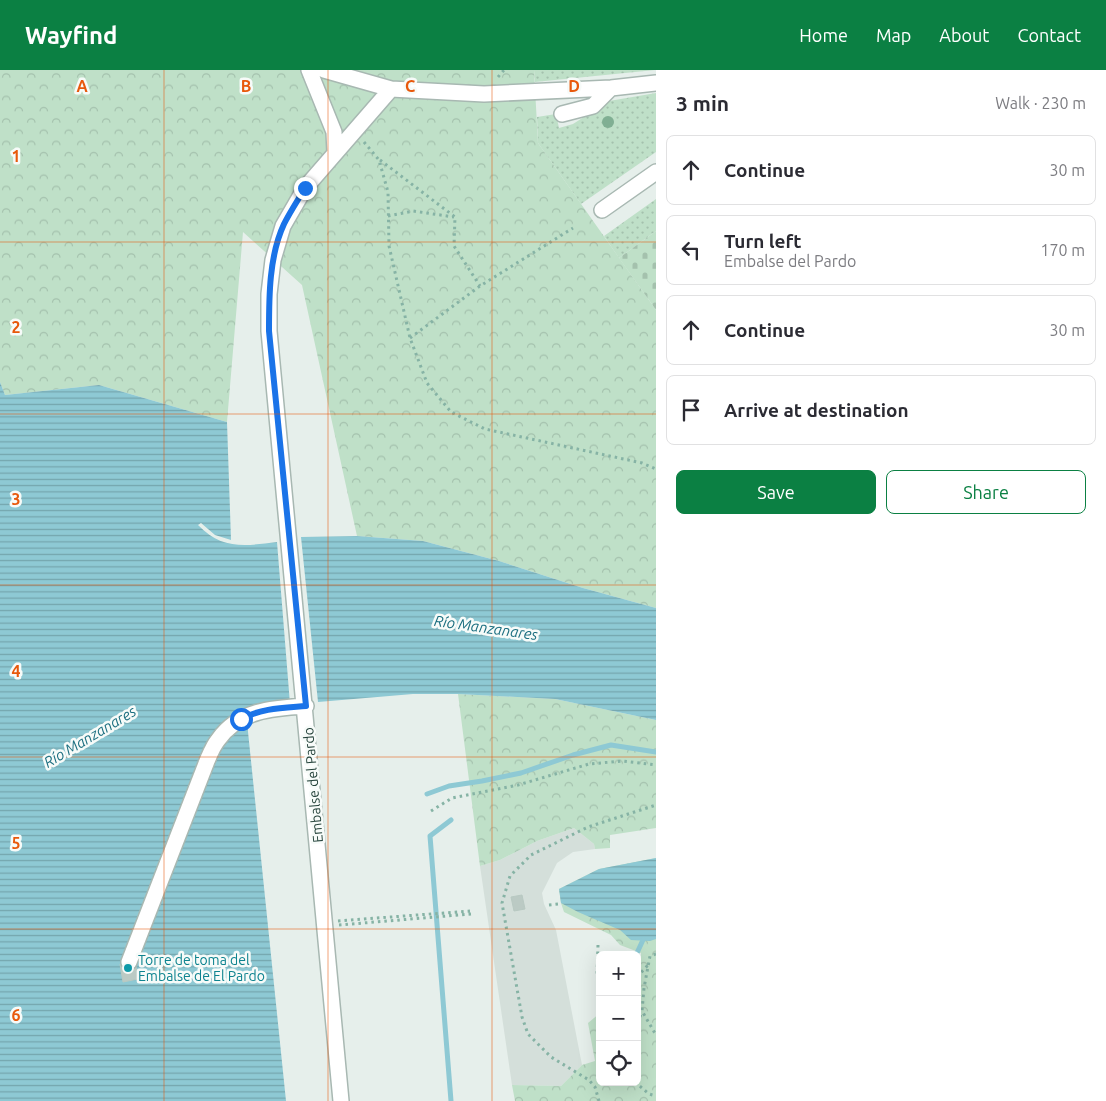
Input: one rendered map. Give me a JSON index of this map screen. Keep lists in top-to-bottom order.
{
  "streets": {
    "street": ["Embalse del Pardo"]
  },
  "water": ["Río Manzanares"],
  "places": ["Torre de toma del Embalse de El Pardo"],
  "page": {
    "header": "Wayfind",
    "nav": [
      "Home",
      "Map",
      "About",
      "Contact"
    ],
    "heading": ["3 min", "Walk · 230 m"],
    "list": [
      ["Continue", "30 m"],
      ["Turn left", "Embalse del Pardo", "170 m"],
      ["Continue", "30 m"],
      "Arrive at destination"
    ],
    "buttons": ["Save", "Share"],
    "map_buttons": ["+", "−"]
  },
  "grid": {
    "columns": [
      "A",
      "B",
      "C",
      "D"
    ],
    "rows": [
      "1",
      "2",
      "3",
      "4",
      "5",
      "6"
    ]
  }
}
